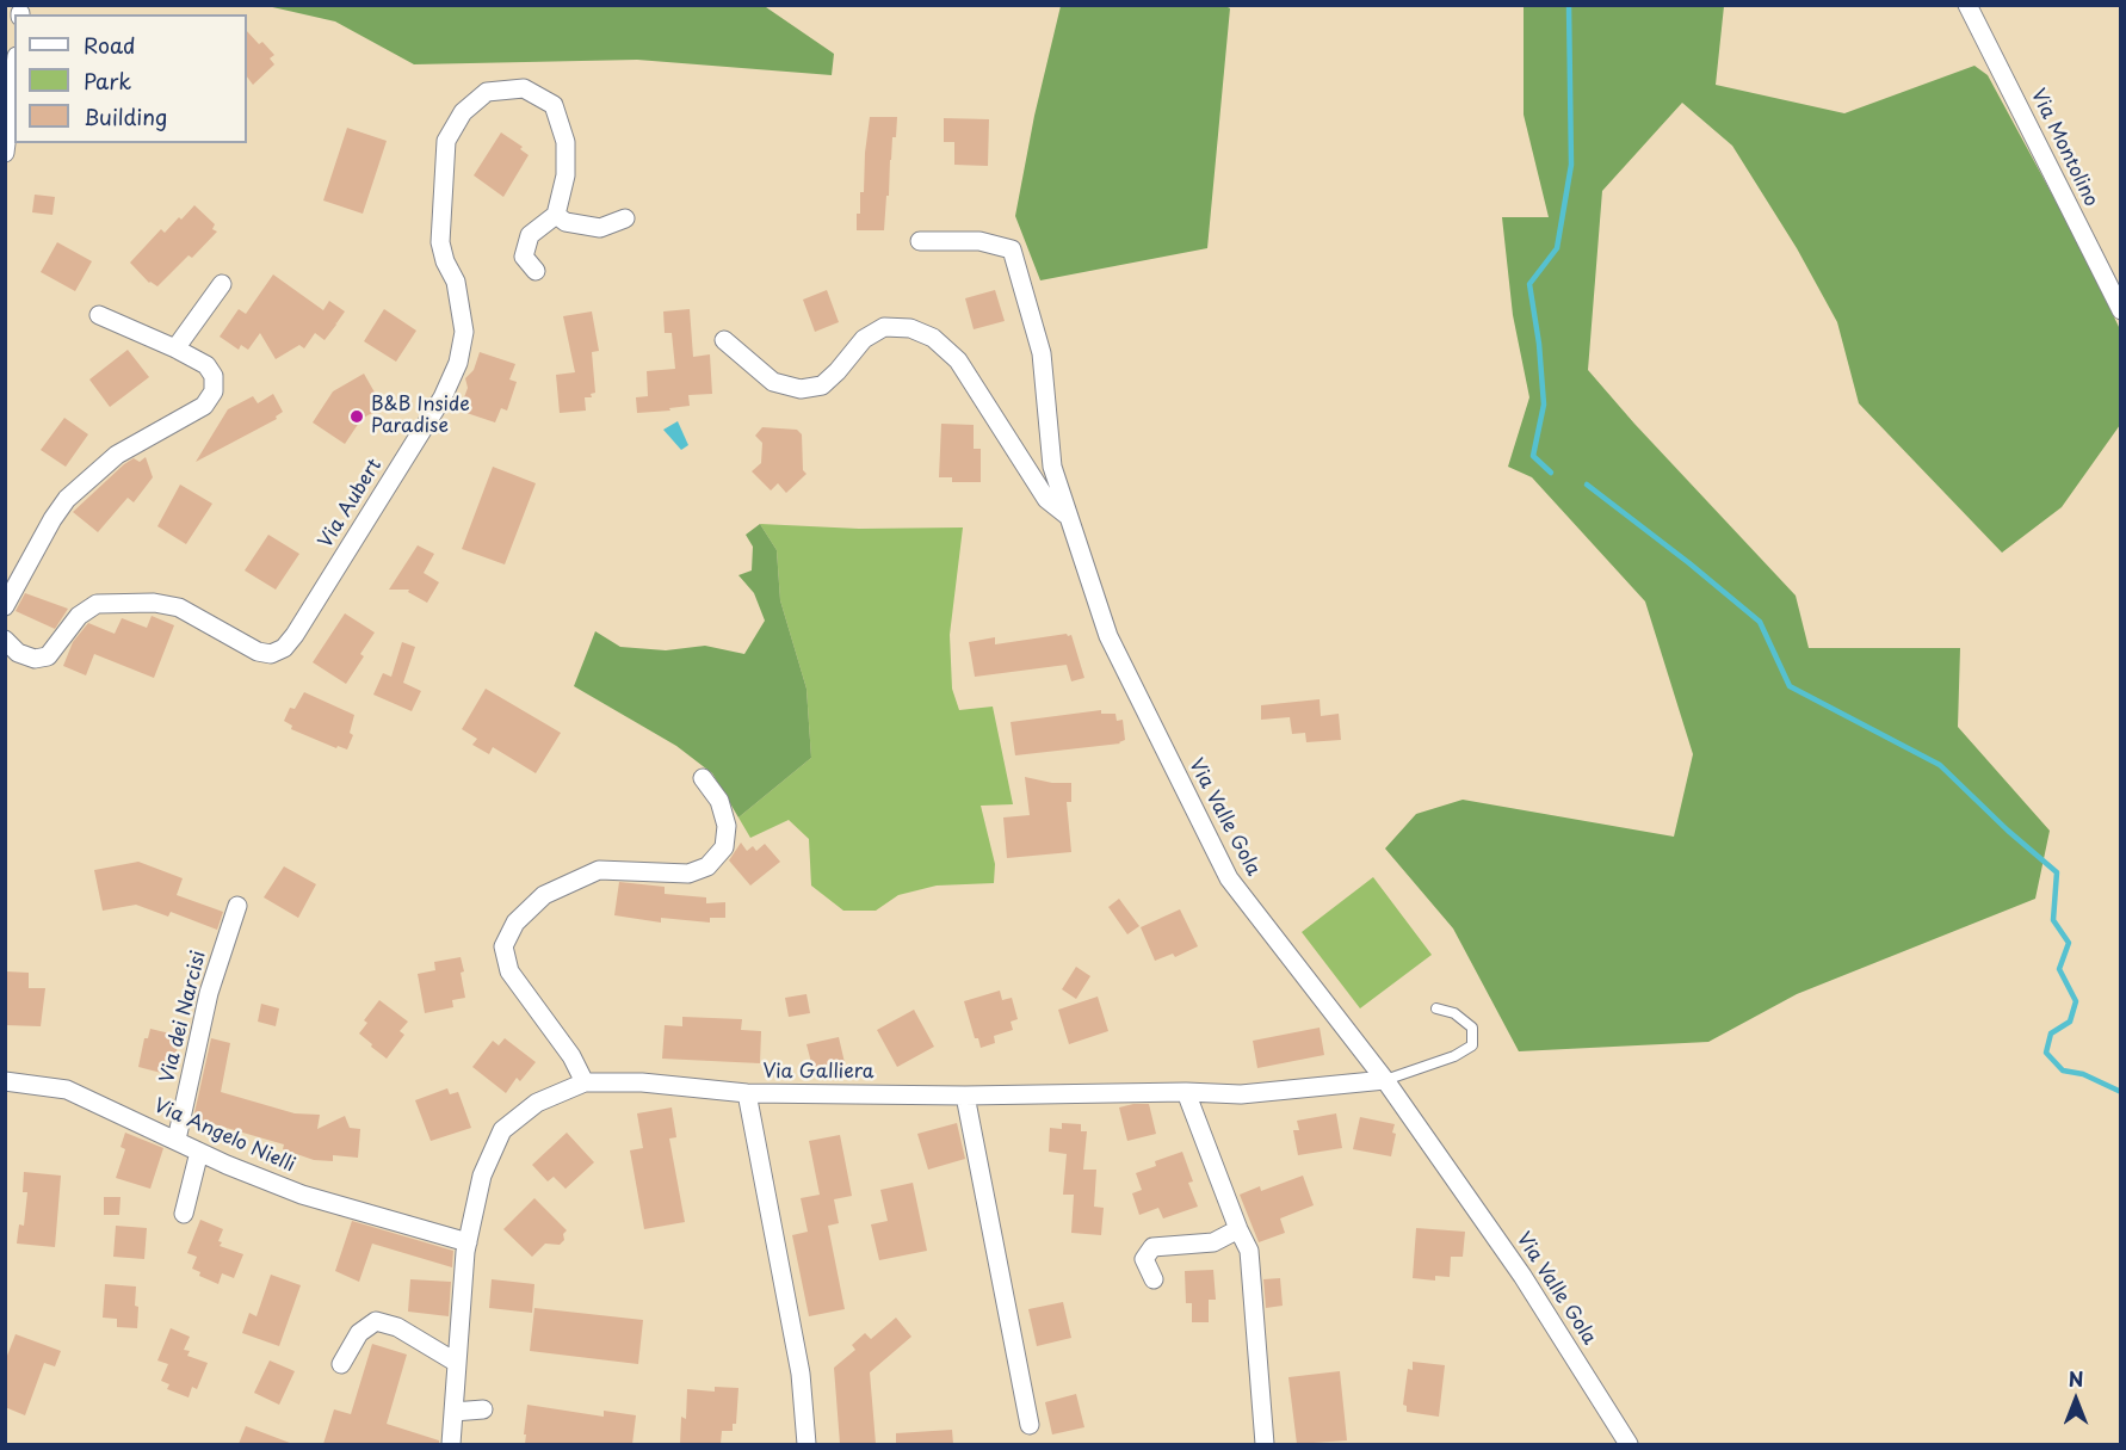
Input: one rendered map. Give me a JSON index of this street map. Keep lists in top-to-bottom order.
{
  "streets": {
    "street": [
      "Via Montolino",
      "Via Aubert",
      "Via Valle Gola",
      "Via dei Narcisi",
      "Via Galliera",
      "Via Angelo Nielli"
    ]
  },
  "crossings": [
    ["Via Valle Gola", "Via Galliera"],
    ["Via dei Narcisi", "Via Angelo Nielli"],
    ["Via Galliera", "Via Angelo Nielli"]
  ],
  "places": ["B&B Inside Paradise"],
  "legend": ["Road", "Park", "Building"],
  "north": "top"
}
